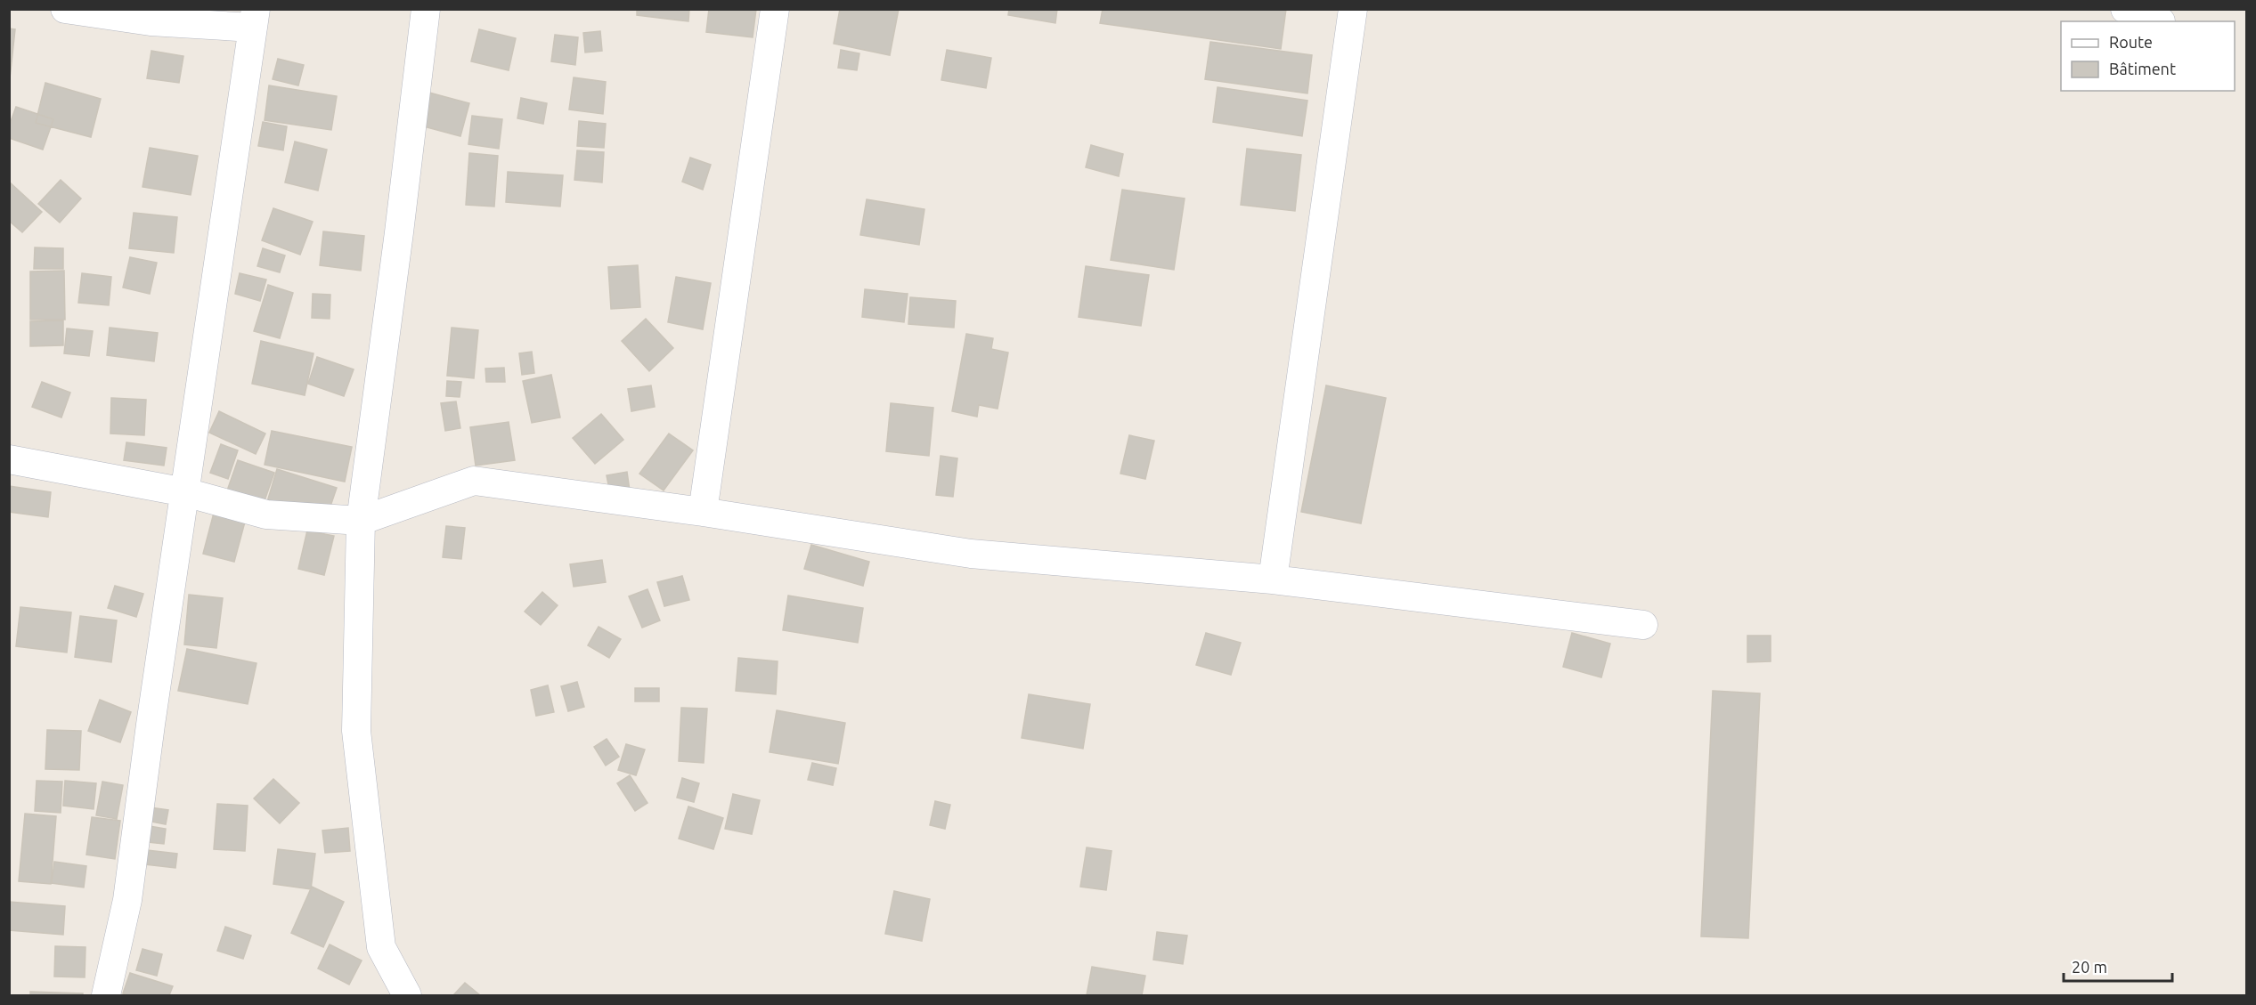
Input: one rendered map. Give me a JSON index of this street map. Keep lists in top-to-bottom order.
{
  "legend": ["Route", "Bâtiment"],
  "scale_bar": "20 m"
}
